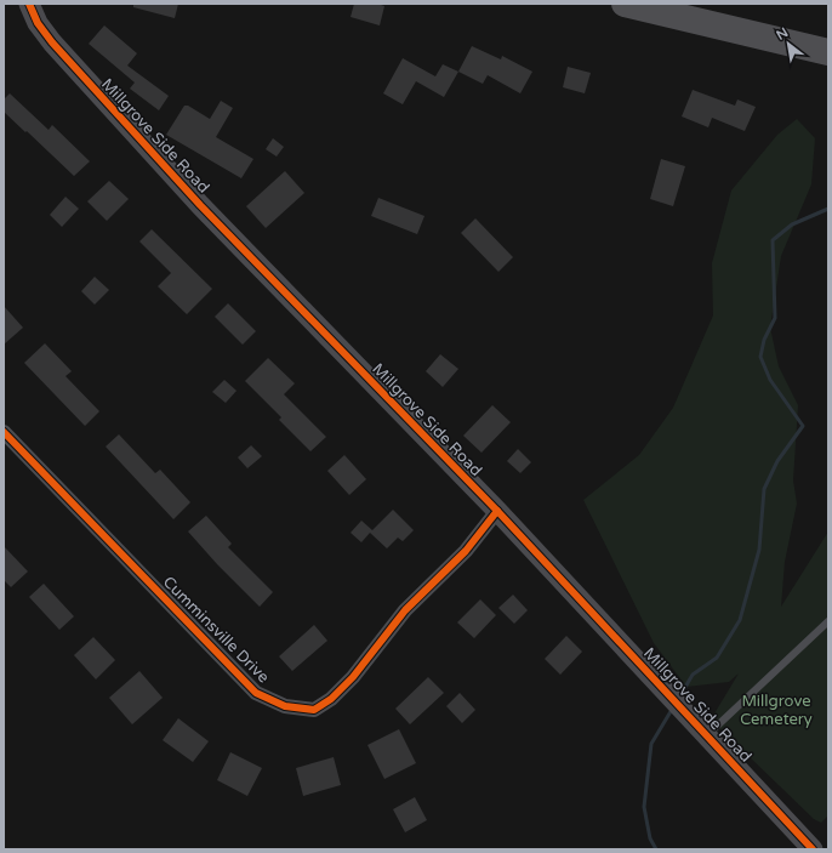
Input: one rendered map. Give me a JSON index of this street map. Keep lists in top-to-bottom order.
{
  "streets": {
    "main road": ["Millgrove Side Road"],
    "street": ["Cumminsville Drive"]
  },
  "crossings": [
    ["Millgrove Side Road", "Cumminsville Drive"]
  ],
  "parks": ["Millgrove Cemetery"],
  "north": "top left"
}
